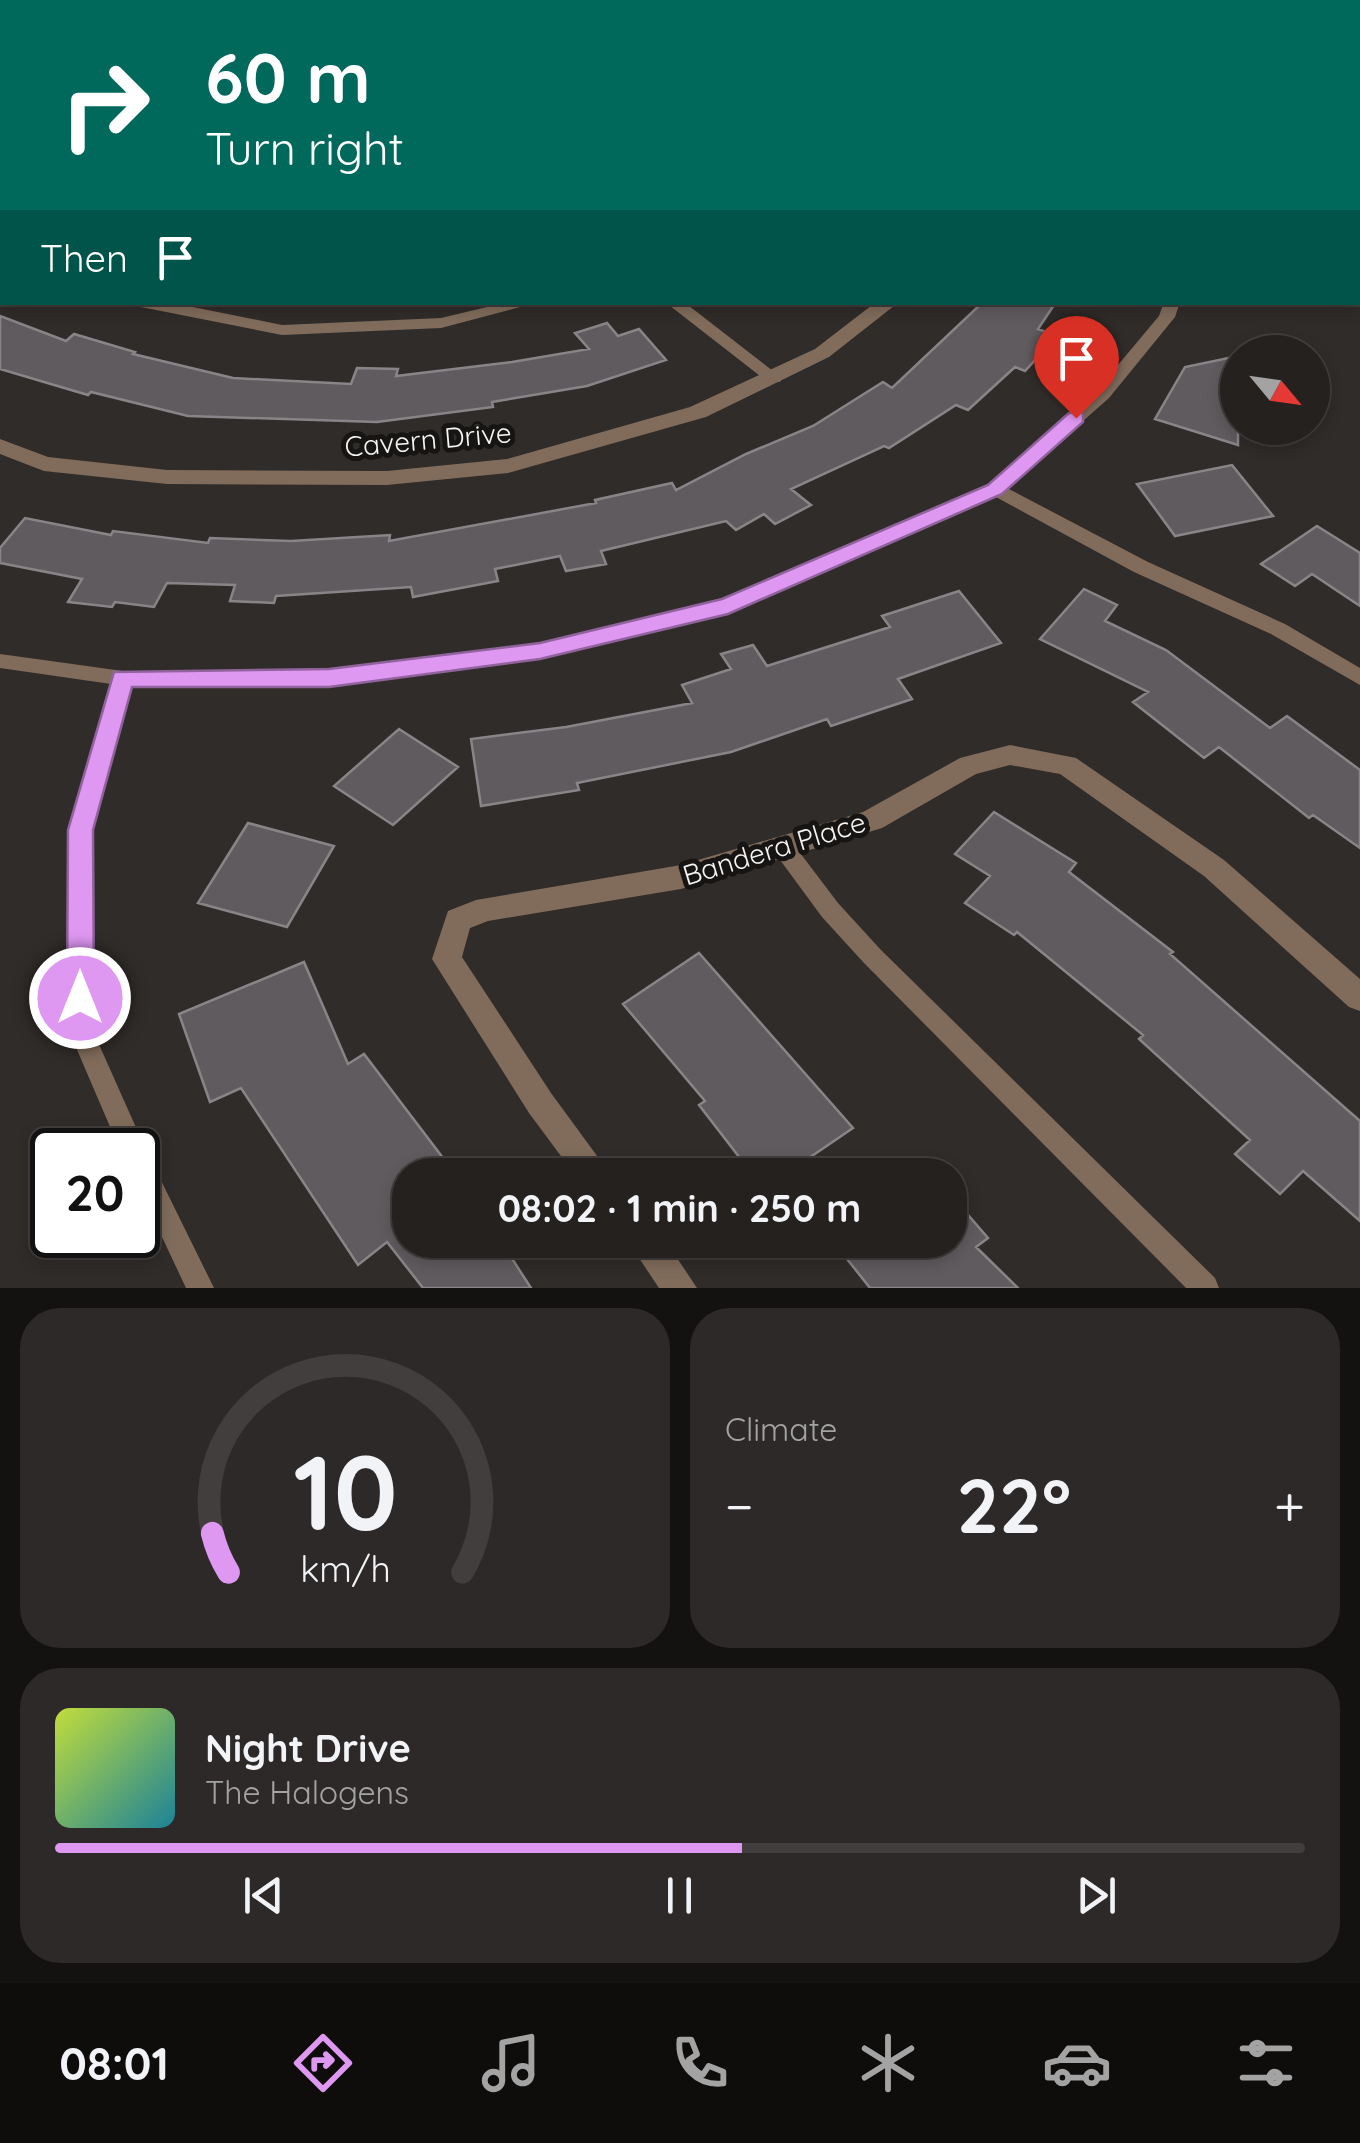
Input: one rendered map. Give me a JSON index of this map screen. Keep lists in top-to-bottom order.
{
  "streets": {
    "street": ["Cavern Drive", "Bandera Place"]
  },
  "north": "bottom right",
  "page": {
    "turn": ["60 m", "Turn right"],
    "then": "Then",
    "limit": "20",
    "trip": "08:02 · 1 min · 250 m",
    "tile": "Climate",
    "heat": ["−", "22°", "+"],
    "song": ["Night Drive", "The Halogens"],
    "tabs": "08:01",
    "gauge": ["10", "km/h"]
  }
}
